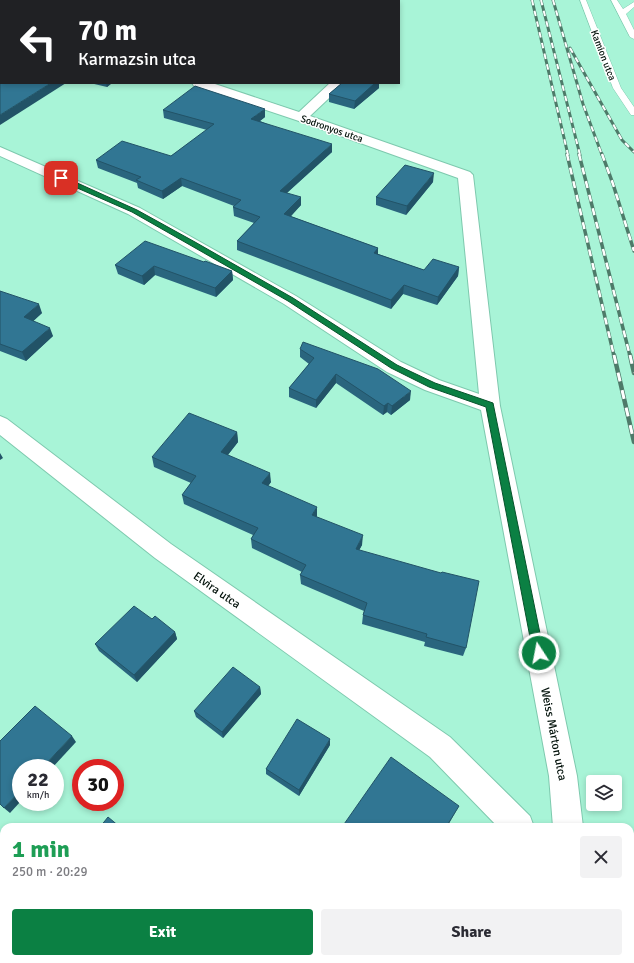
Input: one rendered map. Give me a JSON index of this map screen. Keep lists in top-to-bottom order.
{
  "streets": {
    "street": ["Sodronyos utca", "Elvira utca", "Weiss Márton utca"],
    "lane": ["Kamion utca"]
  },
  "crossings": [
    ["Sodronyos utca", "Weiss Márton utca"]
  ],
  "page": {
    "turn": ["70 m", "Karmazsin utca"],
    "speed": "22 km/h",
    "limit": "30",
    "heading": ["1 min", "250 m · 20:29"],
    "buttons": ["Exit", "Share"]
  }
}
